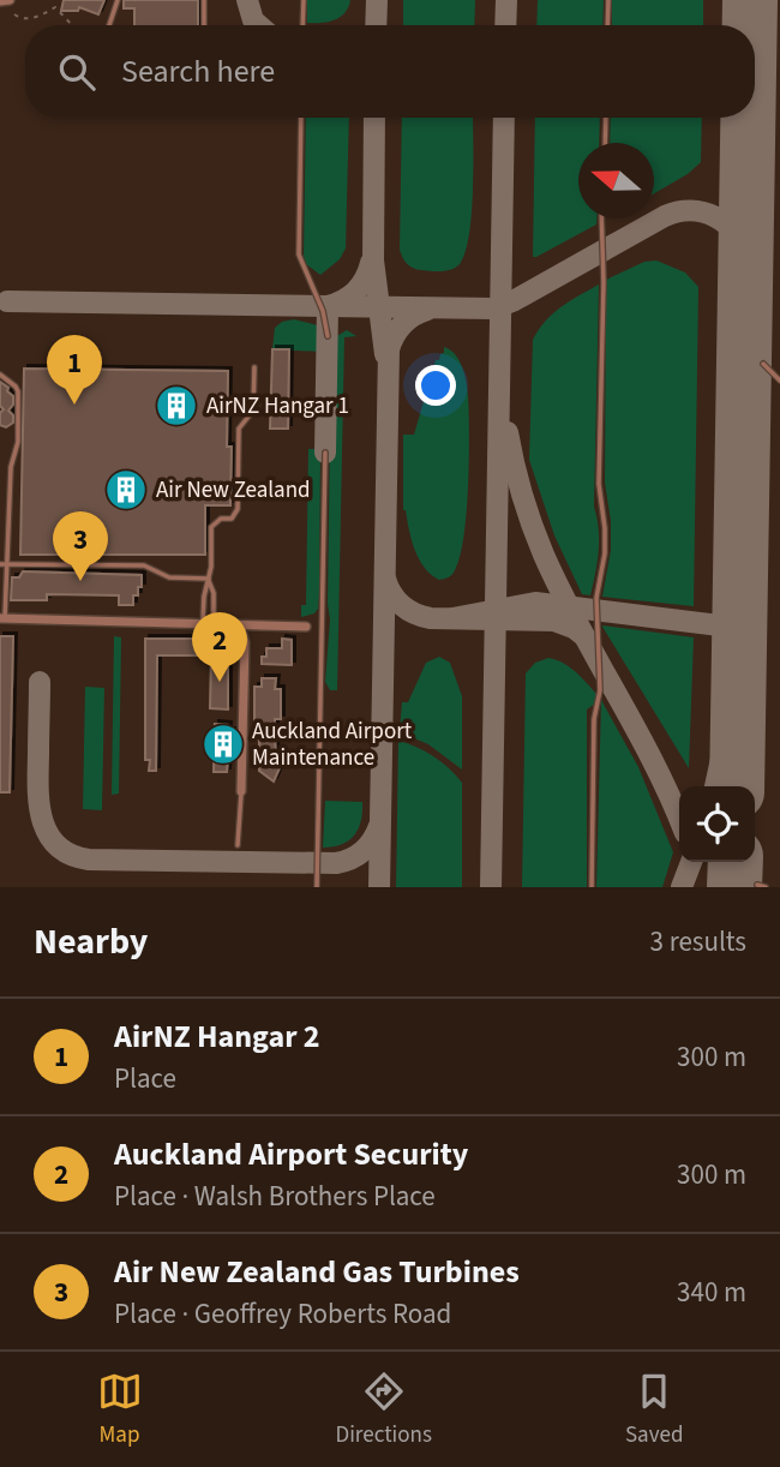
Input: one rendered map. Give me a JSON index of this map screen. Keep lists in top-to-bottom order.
{
  "places": {
    "building": ["AirNZ Hangar 1", "Air New Zealand", "Auckland Airport Maintenance"]
  },
  "north": "left",
  "page": {
    "search": "Search here",
    "pins": ["1", "3", "2"],
    "heading": ["Nearby", "3 results"],
    "list": [
      {
        "mark": "1",
        "name": "AirNZ Hangar 2",
        "note": "Place",
        "value": "300 m"
      },
      {
        "mark": "2",
        "name": "Auckland Airport Security",
        "note": "Place · Walsh Brothers Place",
        "value": "300 m"
      },
      {
        "mark": "3",
        "name": "Air New Zealand Gas Turbines",
        "note": "Place · Geoffrey Roberts Road",
        "value": "340 m"
      }
    ],
    "nav": ["Map", "Directions", "Saved"]
  }
}
